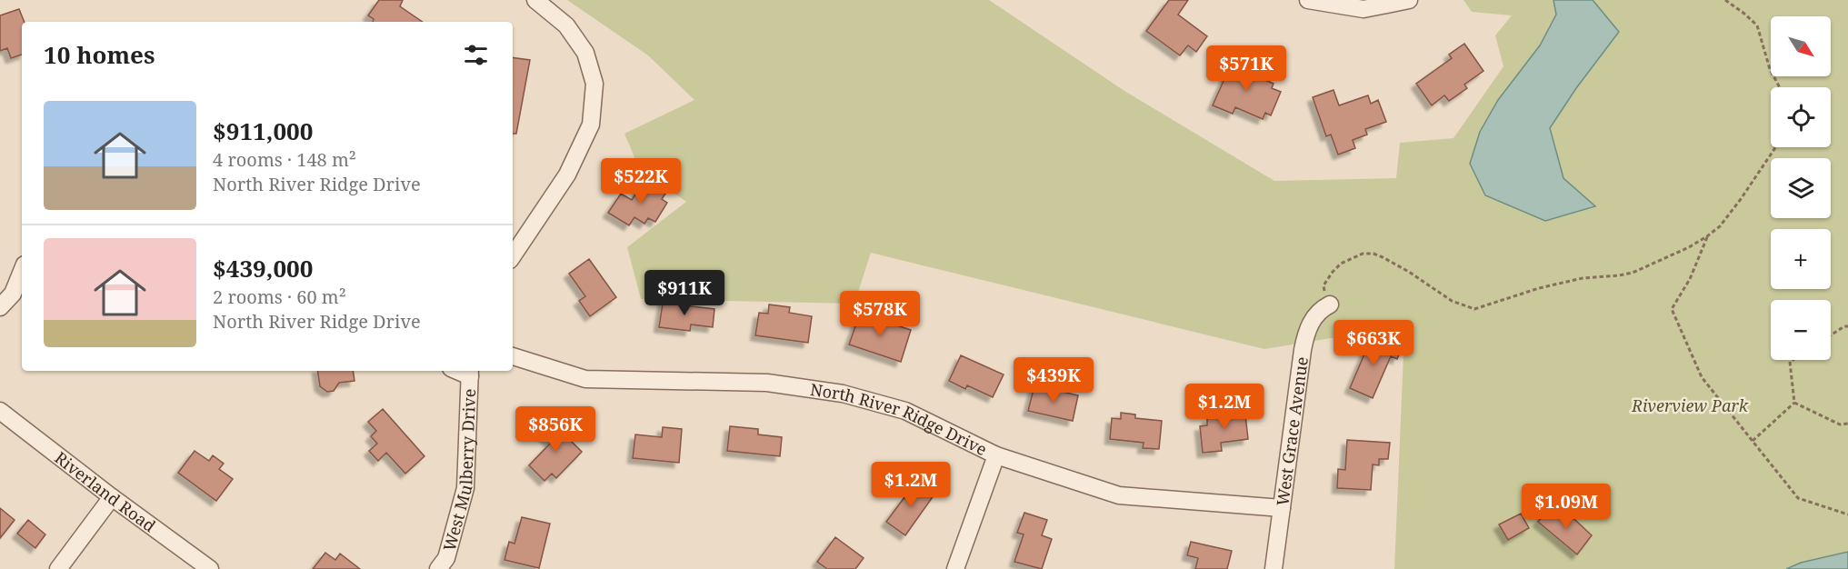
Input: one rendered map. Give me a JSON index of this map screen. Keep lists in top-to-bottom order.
{
  "streets": {
    "street": [
      "North River Ridge Drive",
      "West Grace Avenue",
      "West Mulberry Drive",
      "Riverland Road"
    ]
  },
  "crossings": [
    ["North River Ridge Drive", "West Grace Avenue"]
  ],
  "parks": ["Riverview Park"],
  "north": "bottom right",
  "page": {
    "map_buttons": ["+", "−"],
    "heading": "10 homes",
    "price": [
      "$571K",
      "$522K",
      "$911K",
      "$578K",
      "$663K",
      "$439K",
      "$1.2M",
      "$856K",
      "$1.2M",
      "$1.09M"
    ],
    "list": [
      {
        "name": "$911,000",
        "note": "4 rooms · 148 m² · North River Ridge Drive"
      },
      {
        "name": "$439,000",
        "note": "2 rooms · 60 m² · North River Ridge Drive"
      }
    ]
  }
}
